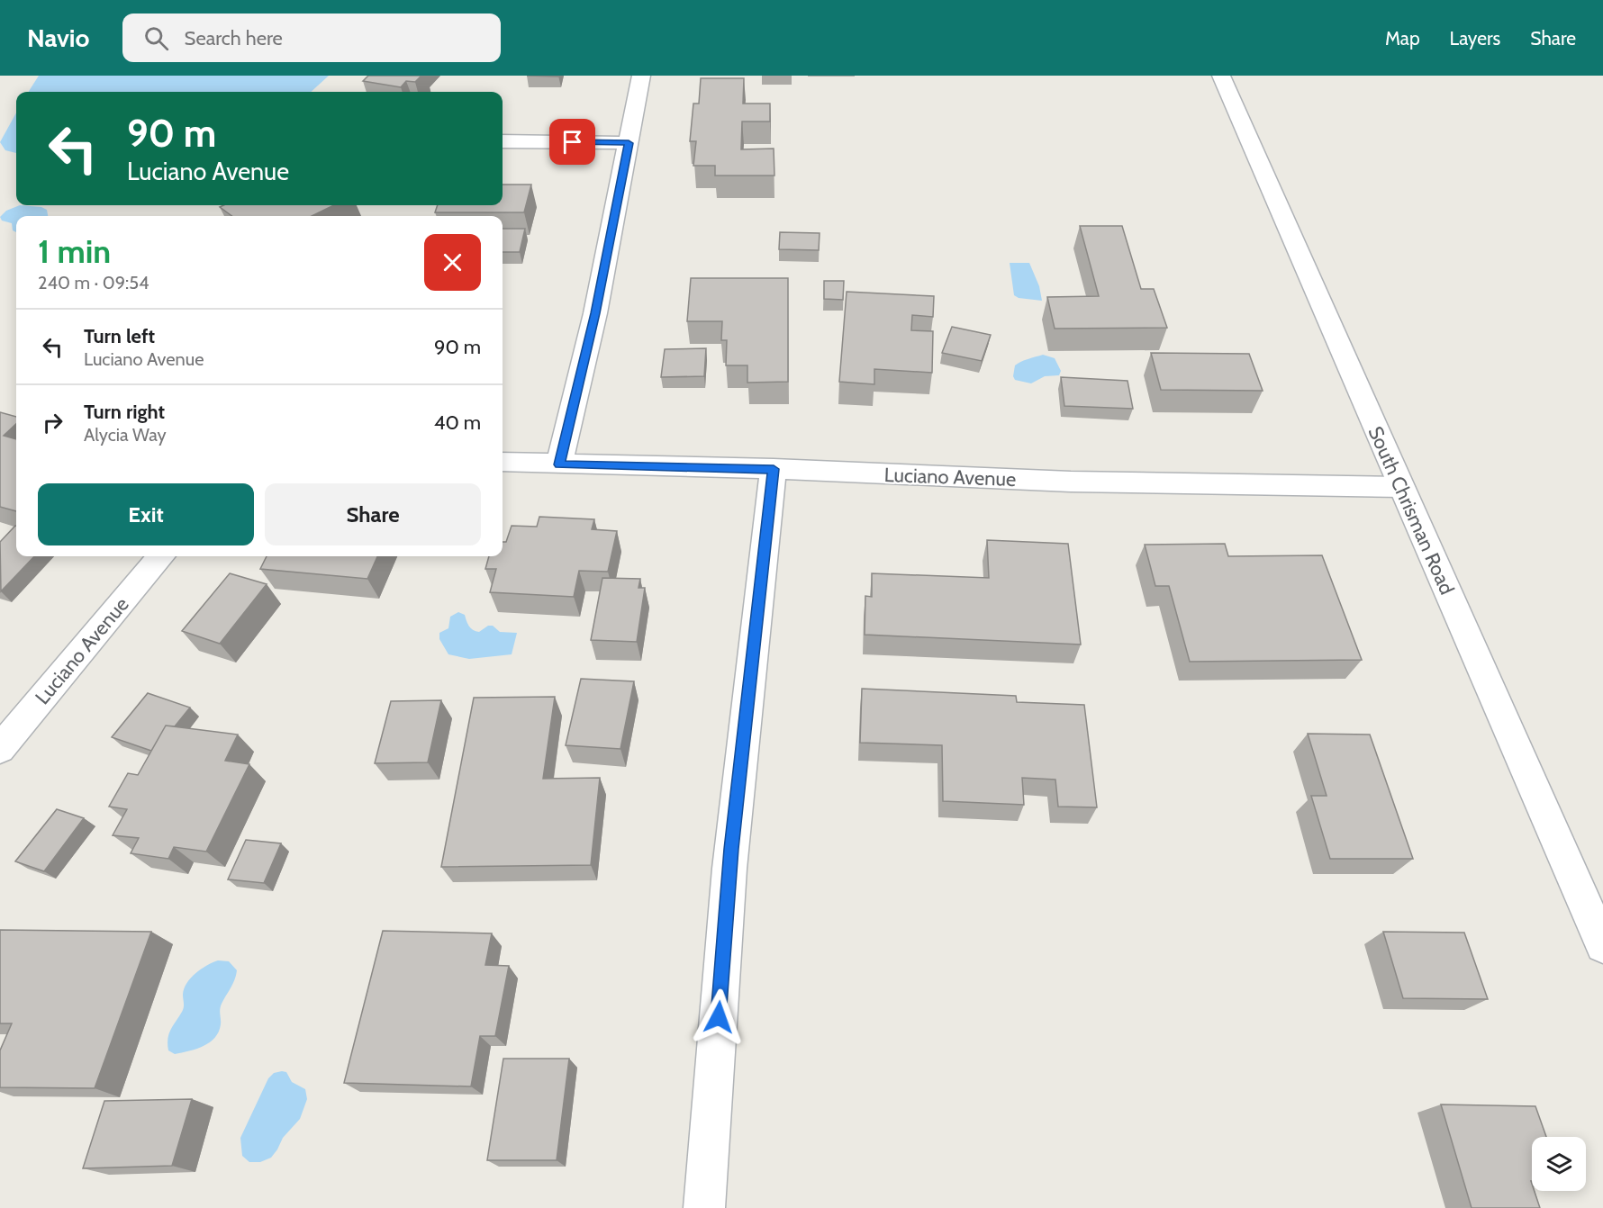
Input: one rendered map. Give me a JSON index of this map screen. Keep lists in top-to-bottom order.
{
  "streets": {
    "street": ["Luciano Avenue", "South Chrisman Road"]
  },
  "crossings": [
    ["Luciano Avenue", "South Chrisman Road"]
  ],
  "page": {
    "header": "Navio",
    "search": "Search here",
    "nav": ["Map", "Layers", "Share"],
    "turn": ["90 m", "Luciano Avenue"],
    "heading": ["1 min", "240 m · 09:54"],
    "list": [
      {
        "name": "Turn left",
        "note": "Luciano Avenue",
        "value": "90 m"
      },
      {
        "name": "Turn right",
        "note": "Alycia Way",
        "value": "40 m"
      }
    ],
    "buttons": ["Exit", "Share"]
  }
}
